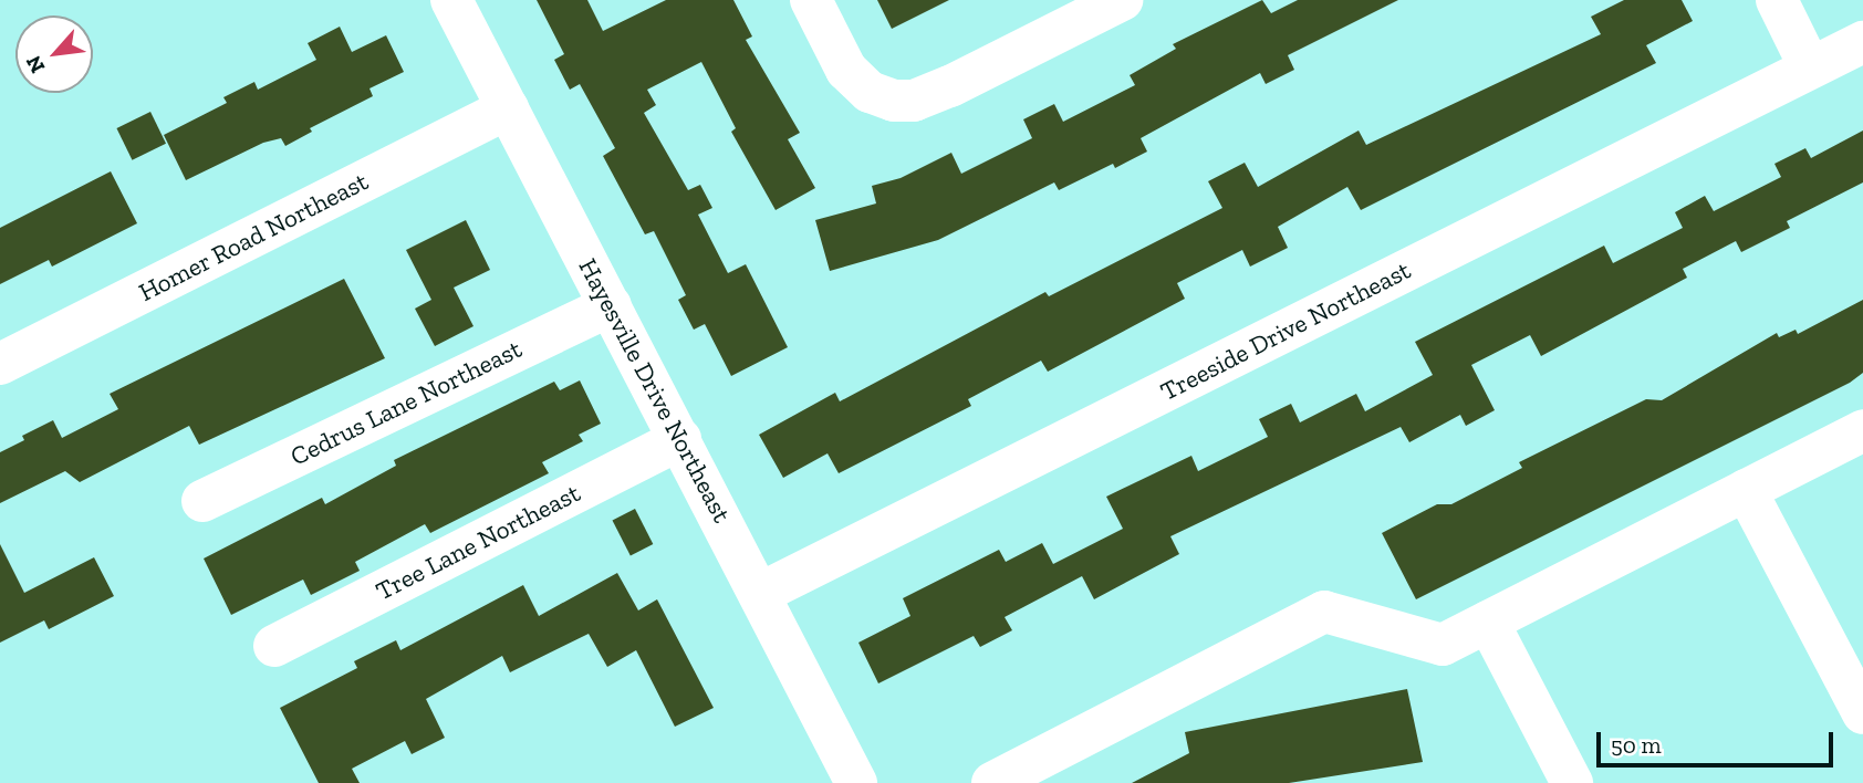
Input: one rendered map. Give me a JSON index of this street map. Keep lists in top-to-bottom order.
{
  "streets": {
    "street": [
      "Homer Road Northeast",
      "Treeside Drive Northeast",
      "Hayesville Drive Northeast",
      "Cedrus Lane Northeast",
      "Tree Lane Northeast"
    ]
  },
  "crossings": [
    ["Homer Road Northeast", "Hayesville Drive Northeast"],
    ["Treeside Drive Northeast", "Hayesville Drive Northeast"],
    ["Hayesville Drive Northeast", "Cedrus Lane Northeast"],
    ["Hayesville Drive Northeast", "Tree Lane Northeast"]
  ],
  "scale_bar": "50 m",
  "north": "bottom left"
}
